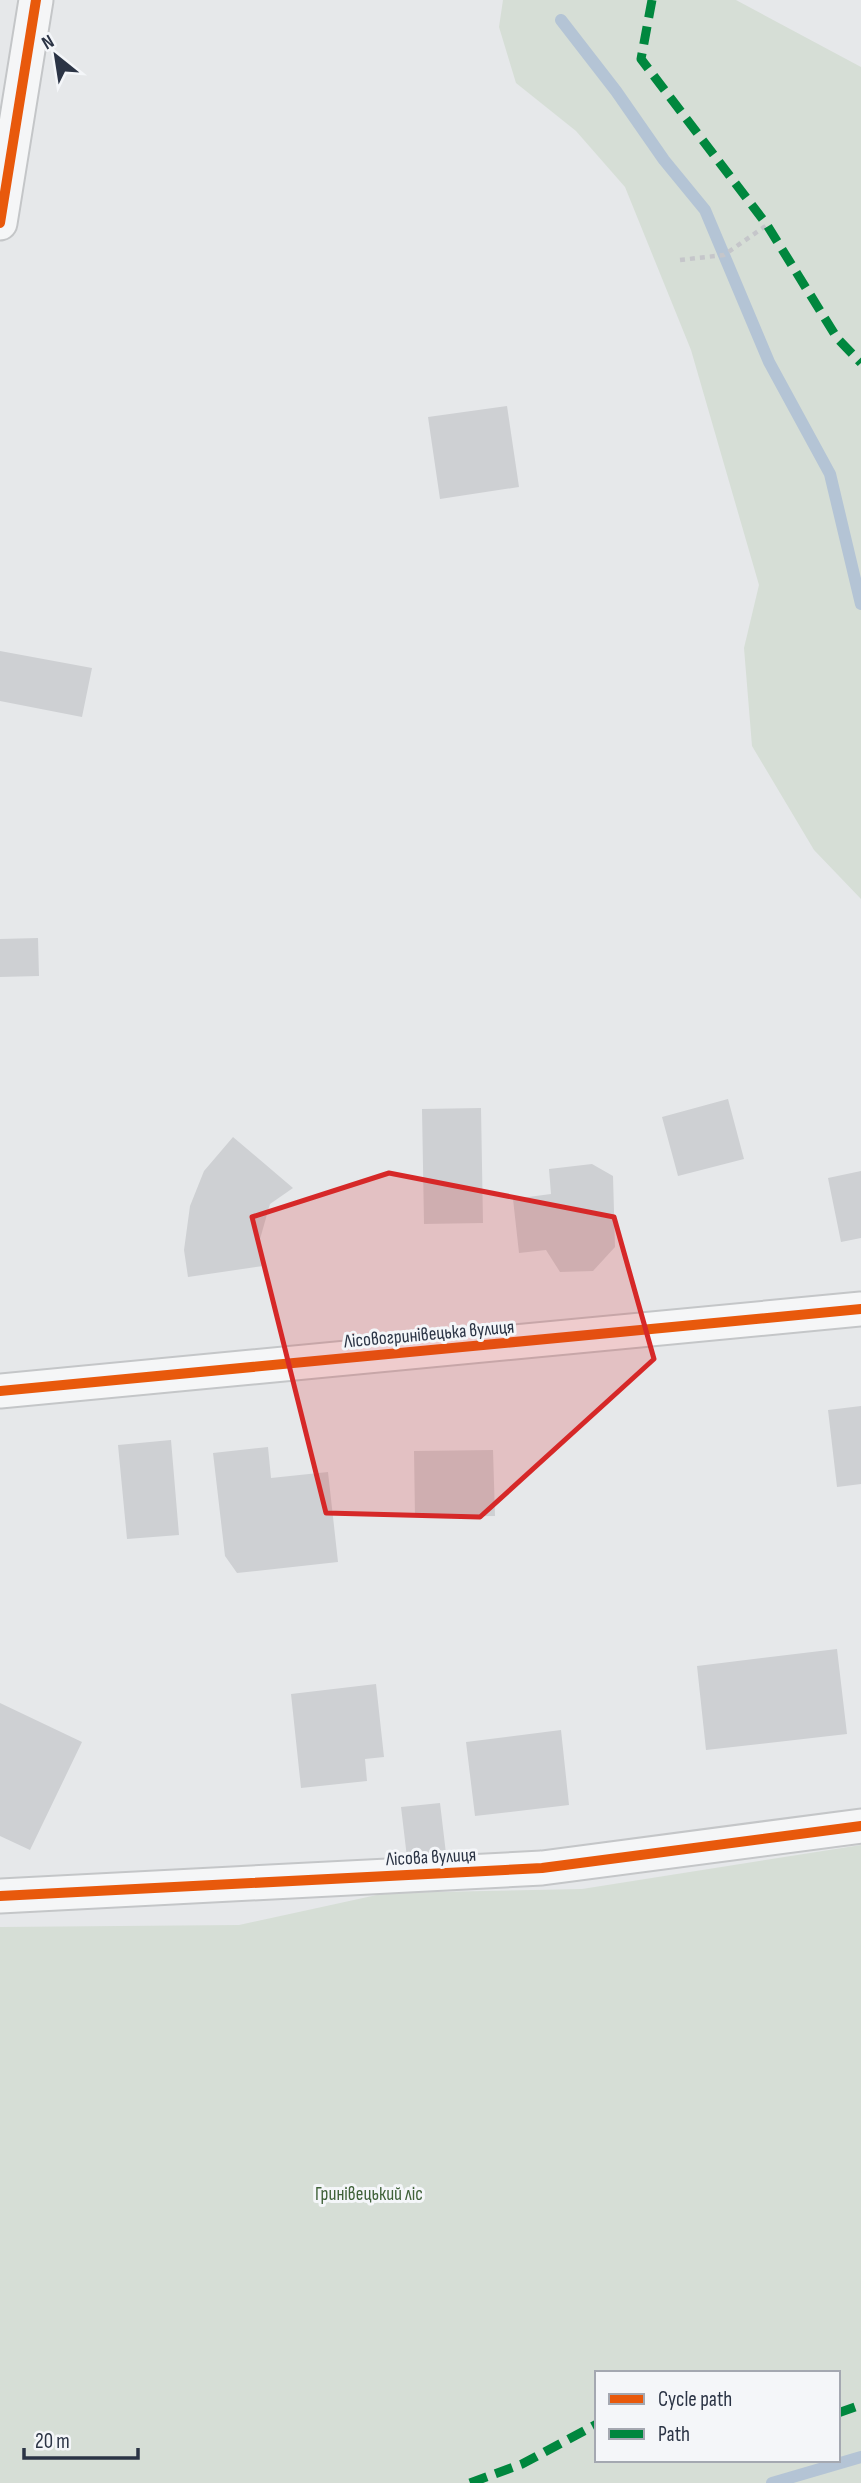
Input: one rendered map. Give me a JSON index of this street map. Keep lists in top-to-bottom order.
{
  "streets": {
    "street": ["Лісовогринівецька вулиця", "Лісова вулиця"]
  },
  "parks": ["Гринівецький ліс"],
  "legend": ["Cycle path", "Path"],
  "scale_bar": "20 m",
  "north": "top left"
}
